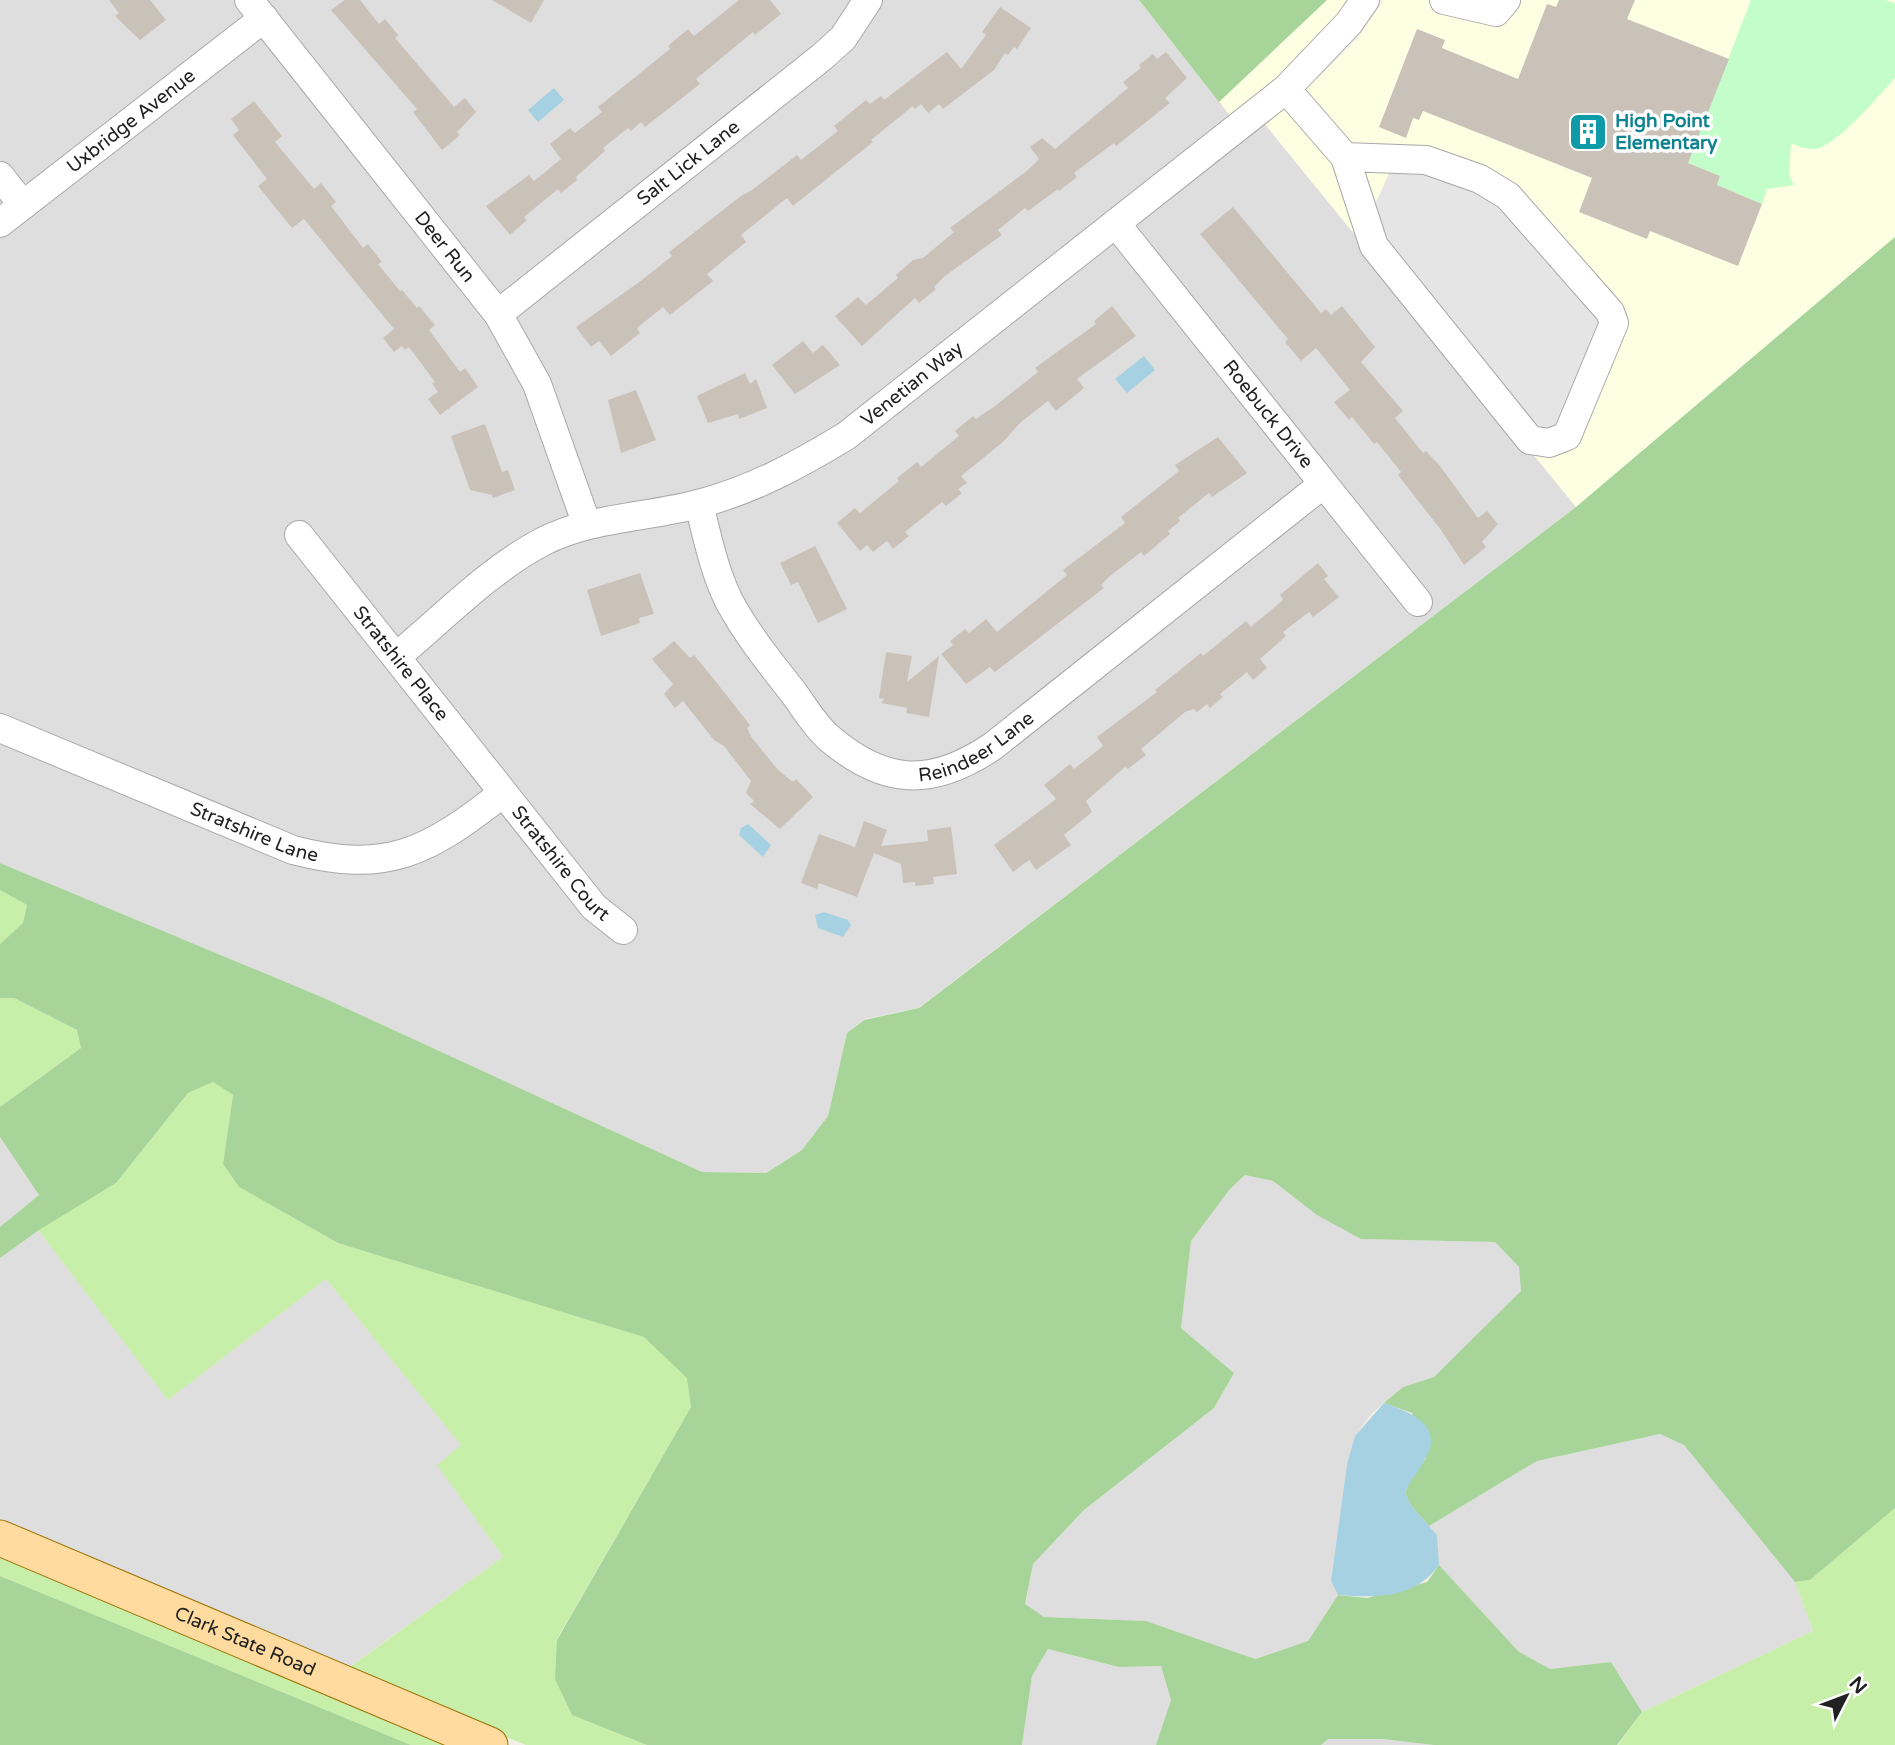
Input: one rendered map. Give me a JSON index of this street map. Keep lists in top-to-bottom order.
{
  "streets": {
    "main road": ["Clark State Road"],
    "street": [
      "Uxbridge Avenue",
      "Salt Lick Lane",
      "Deer Run",
      "Venetian Way",
      "Roebuck Drive",
      "Stratshire Place",
      "Reindeer Lane",
      "Stratshire Lane",
      "Stratshire Court"
    ]
  },
  "crossings": [
    ["Uxbridge Avenue", "Deer Run"],
    ["Salt Lick Lane", "Deer Run"],
    ["Deer Run", "Venetian Way"],
    ["Venetian Way", "Roebuck Drive"],
    ["Venetian Way", "Stratshire Place"],
    ["Venetian Way", "Reindeer Lane"],
    ["Roebuck Drive", "Reindeer Lane"],
    ["Stratshire Place", "Stratshire Lane"],
    ["Stratshire Place", "Stratshire Court"],
    ["Stratshire Lane", "Stratshire Court"]
  ],
  "places": {
    "building": ["High Point Elementary"]
  },
  "north": "top right"
}
